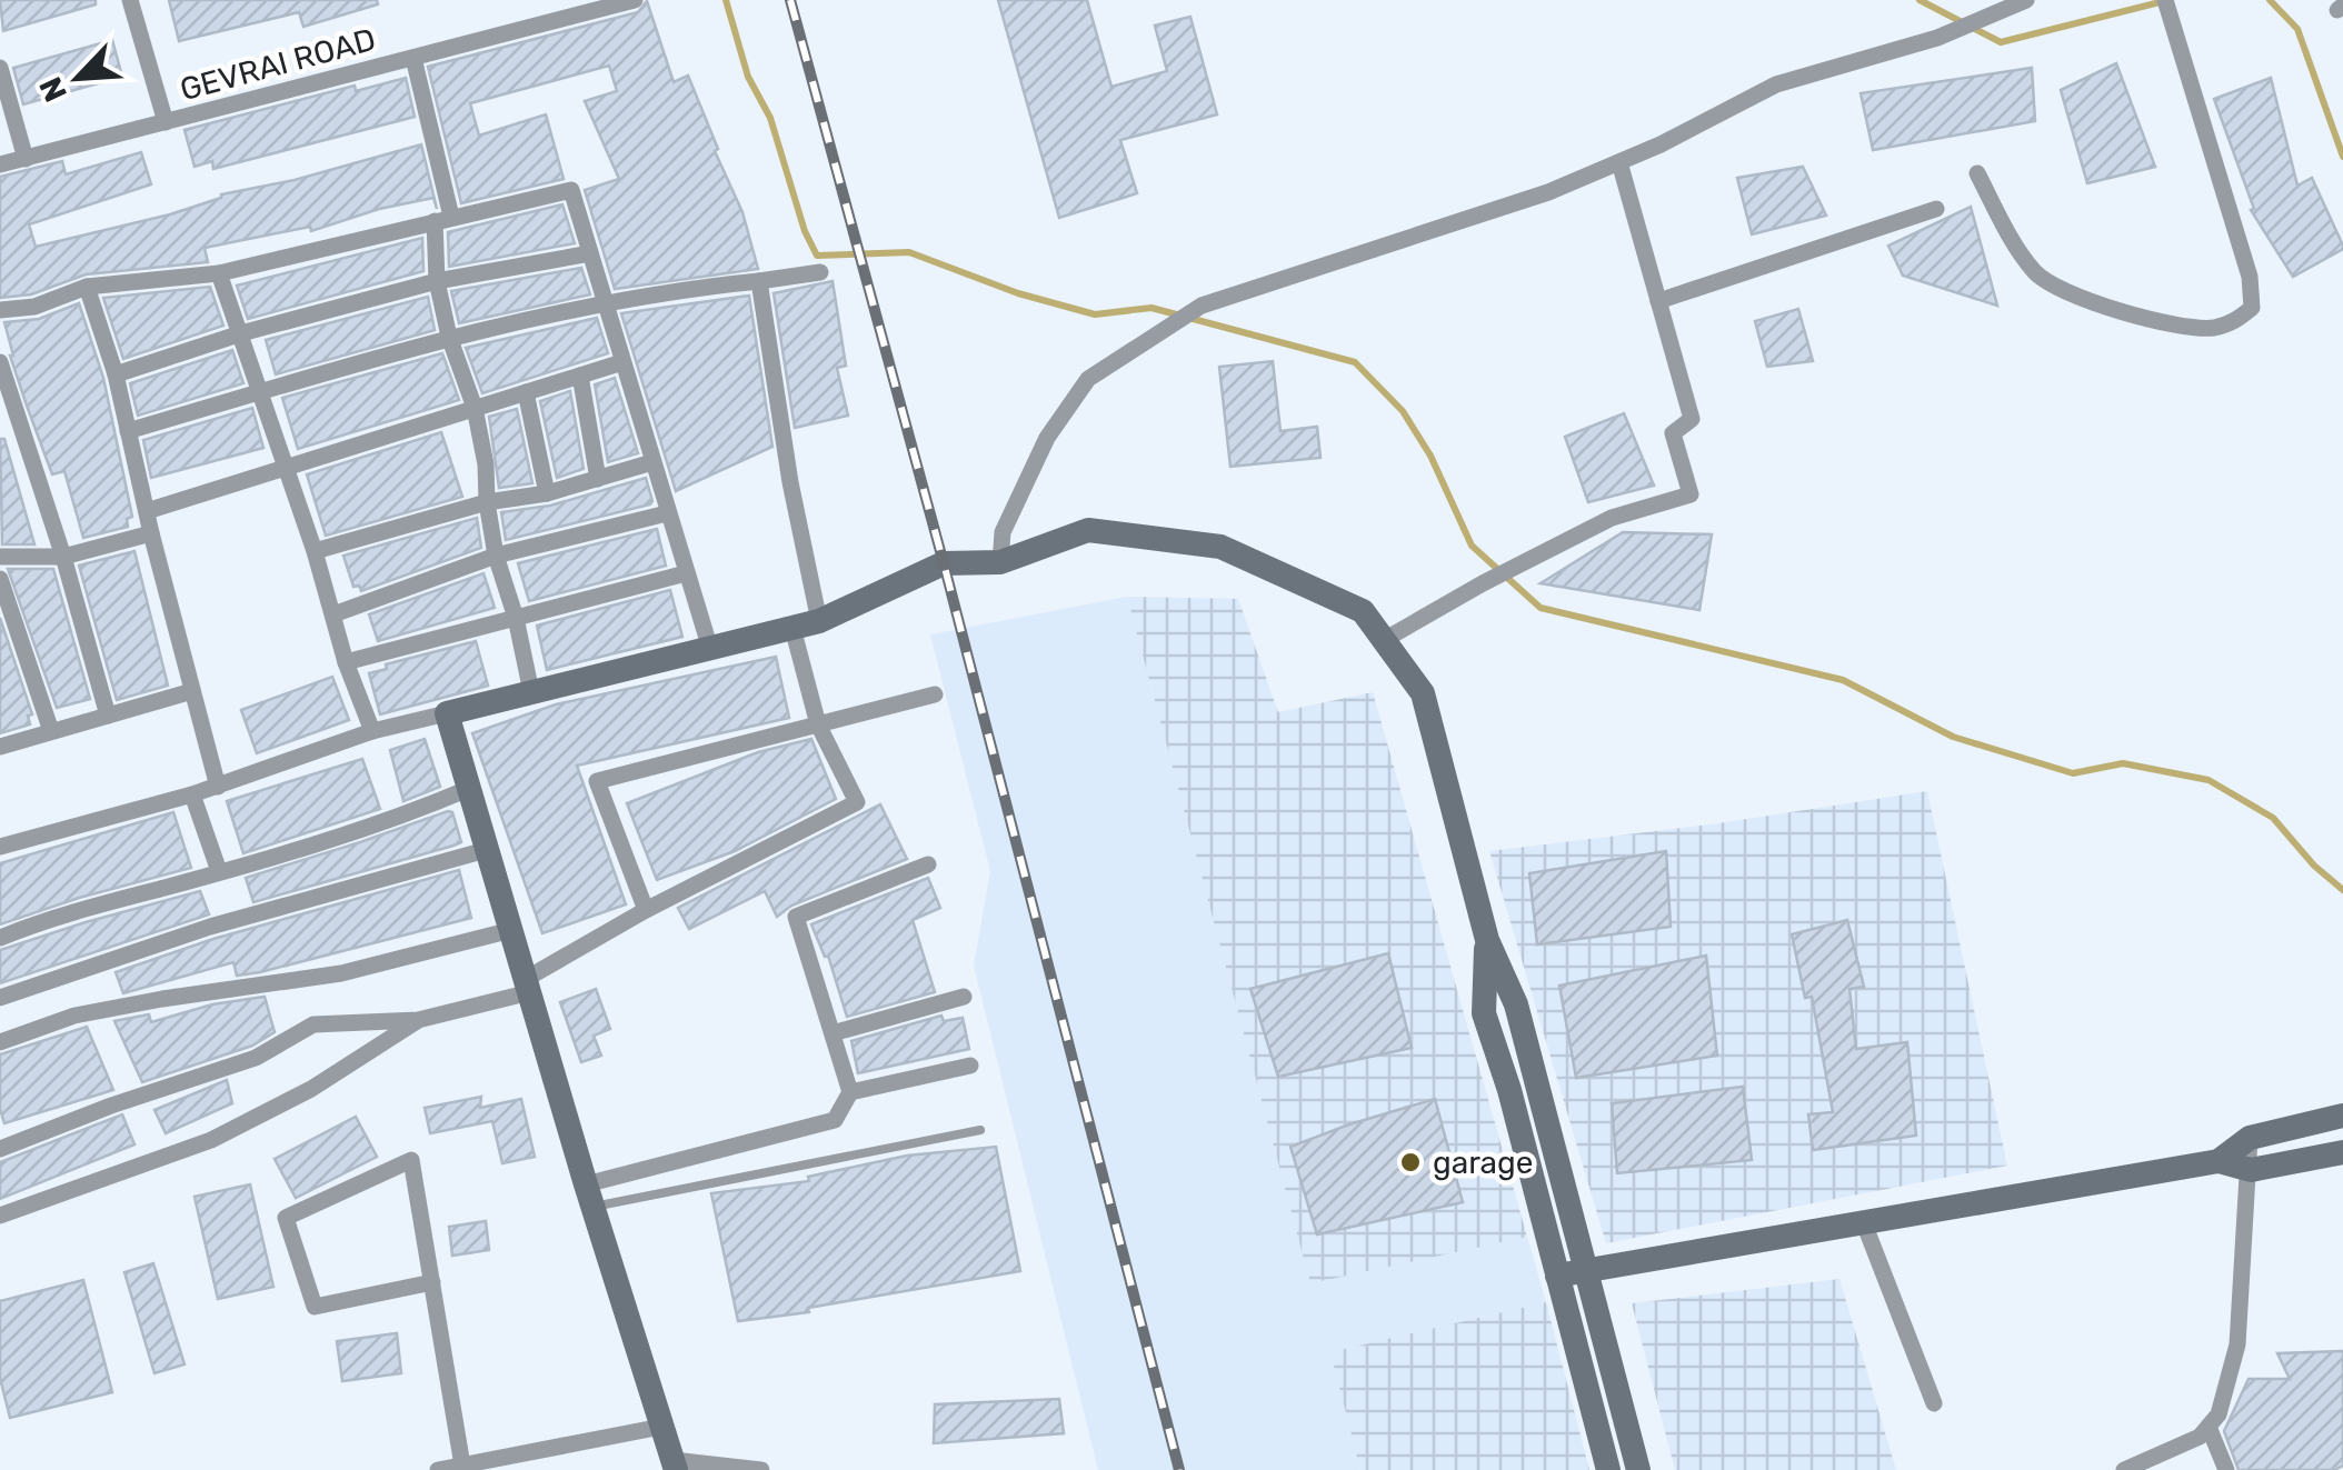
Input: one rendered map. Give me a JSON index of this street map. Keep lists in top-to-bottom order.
{
  "streets": {
    "street": ["GEVRAI ROAD"]
  },
  "places": ["garage"],
  "north": "bottom left"
}
